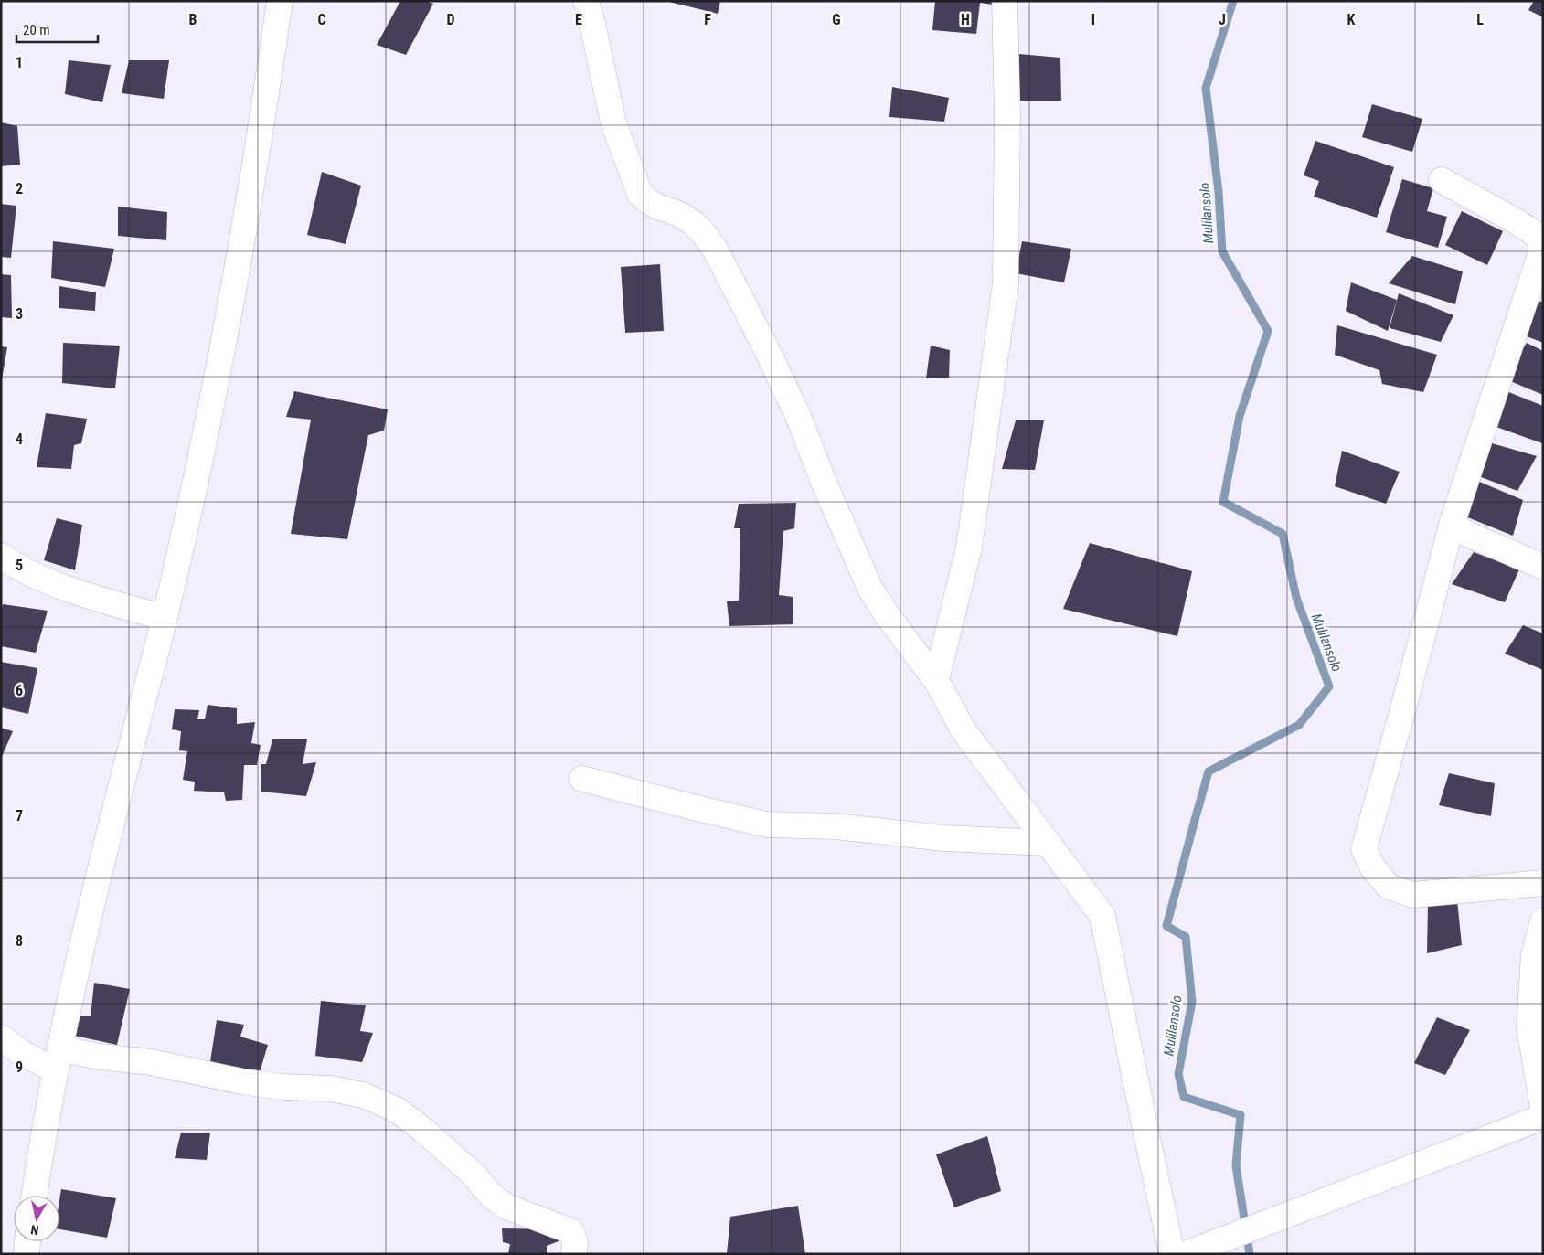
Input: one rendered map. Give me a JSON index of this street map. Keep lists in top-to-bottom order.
{
  "water": ["Mulilansolo"],
  "scale_bar": "20 m",
  "north": "bottom",
  "grid": {
    "columns": [
      "B",
      "C",
      "D",
      "E",
      "F",
      "G",
      "H",
      "I",
      "J",
      "K",
      "L"
    ],
    "rows": [
      "1",
      "2",
      "3",
      "4",
      "5",
      "6",
      "7",
      "8",
      "9"
    ]
  }
}
